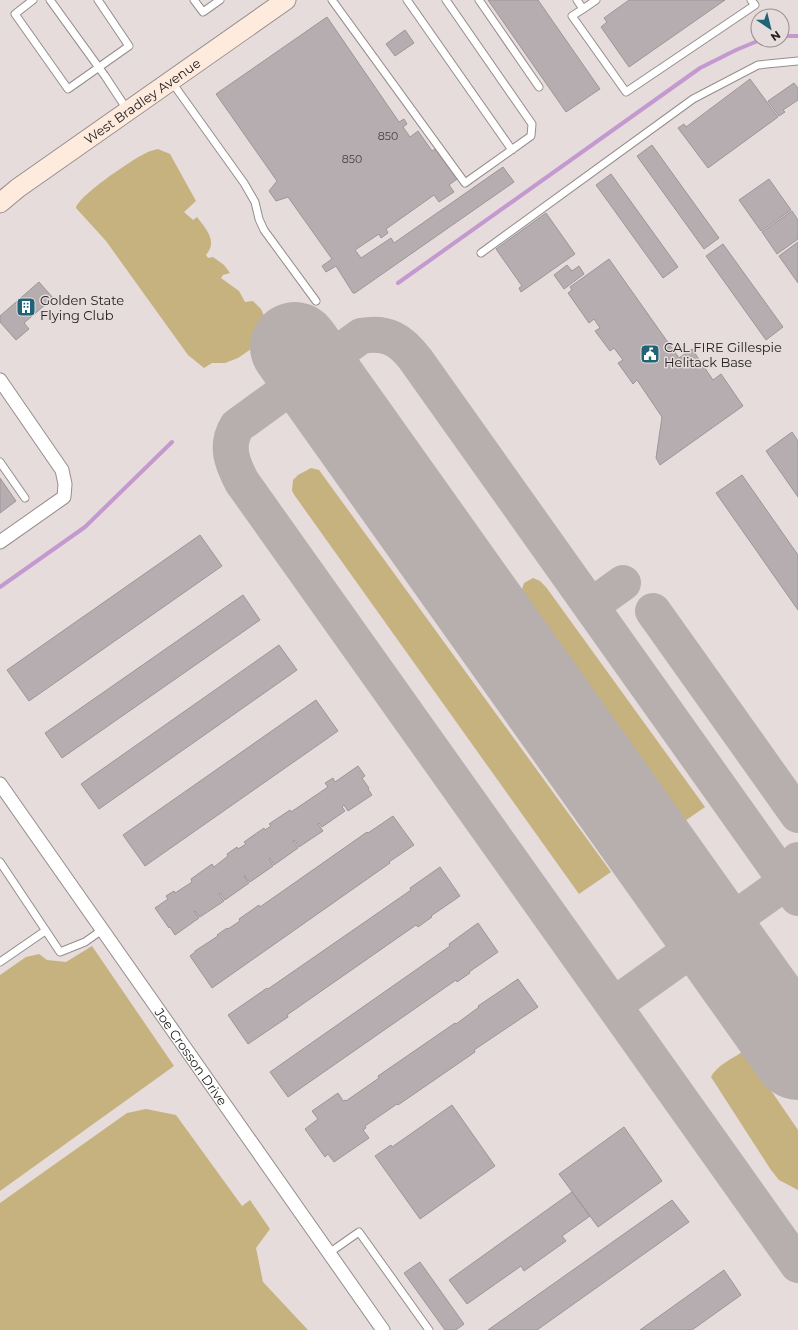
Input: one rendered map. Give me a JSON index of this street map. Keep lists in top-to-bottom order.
{
  "streets": {
    "main road": ["West Bradley Avenue"],
    "street": ["Joe Crosson Drive"]
  },
  "places": {
    "building": ["Golden State Flying Club"],
    "public building": ["CAL FIRE Gillespie Helitack Base"]
  },
  "house_numbers": ["850", "850"],
  "north": "bottom right"
}
